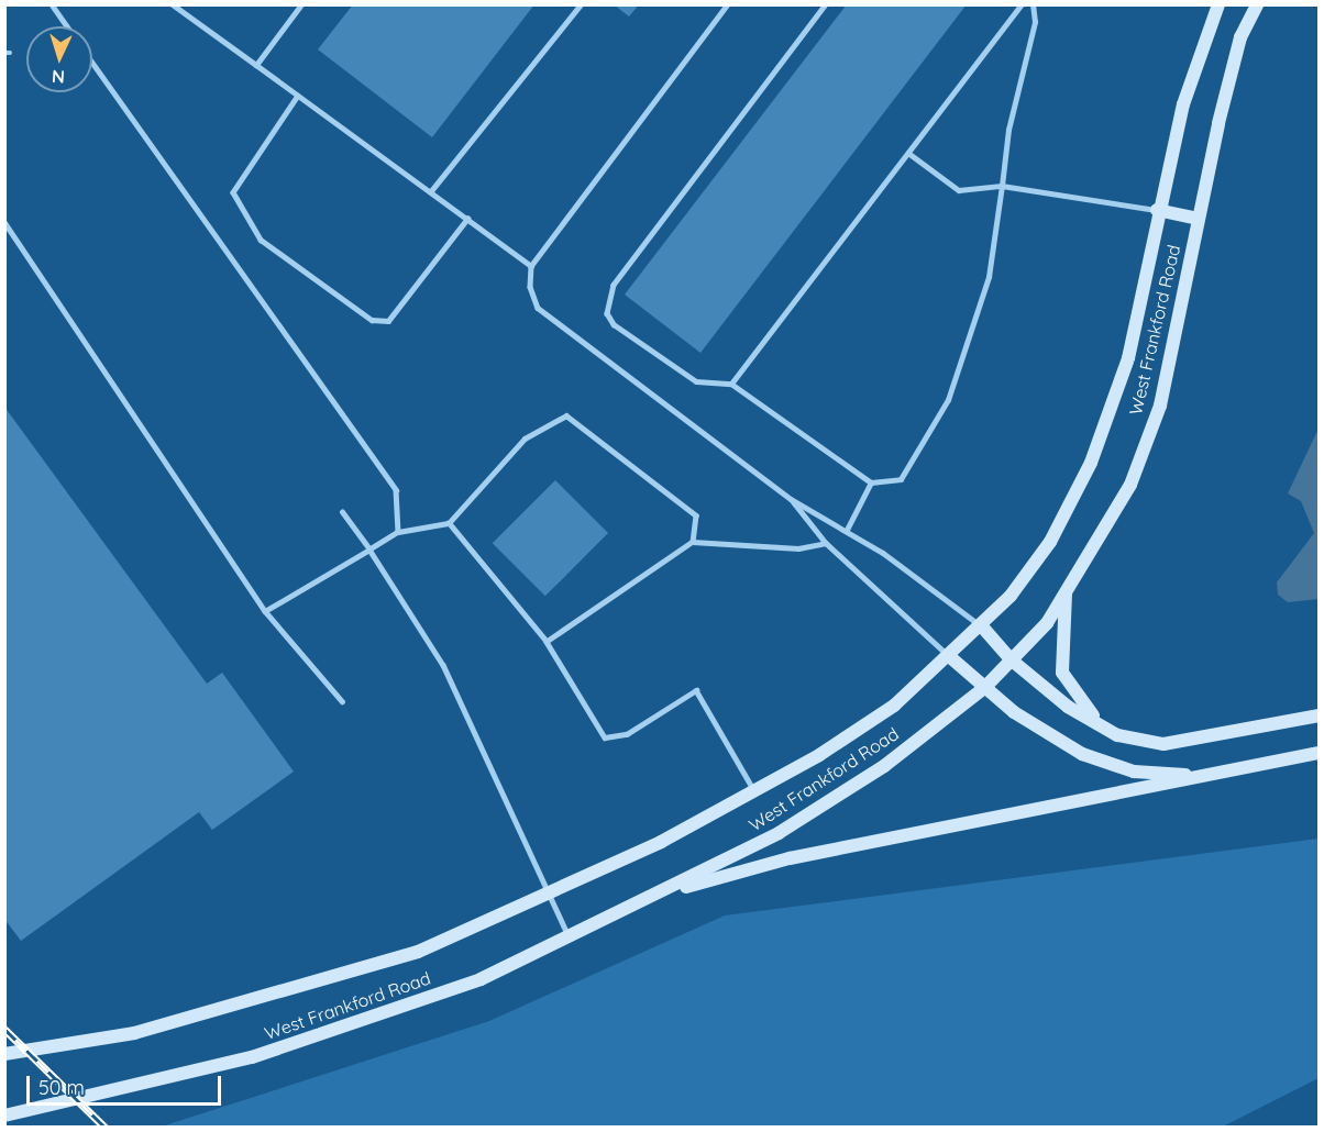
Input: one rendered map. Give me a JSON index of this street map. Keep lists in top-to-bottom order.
{
  "streets": {
    "main road": ["West Frankford Road"]
  },
  "scale_bar": "50 m",
  "north": "bottom"
}
